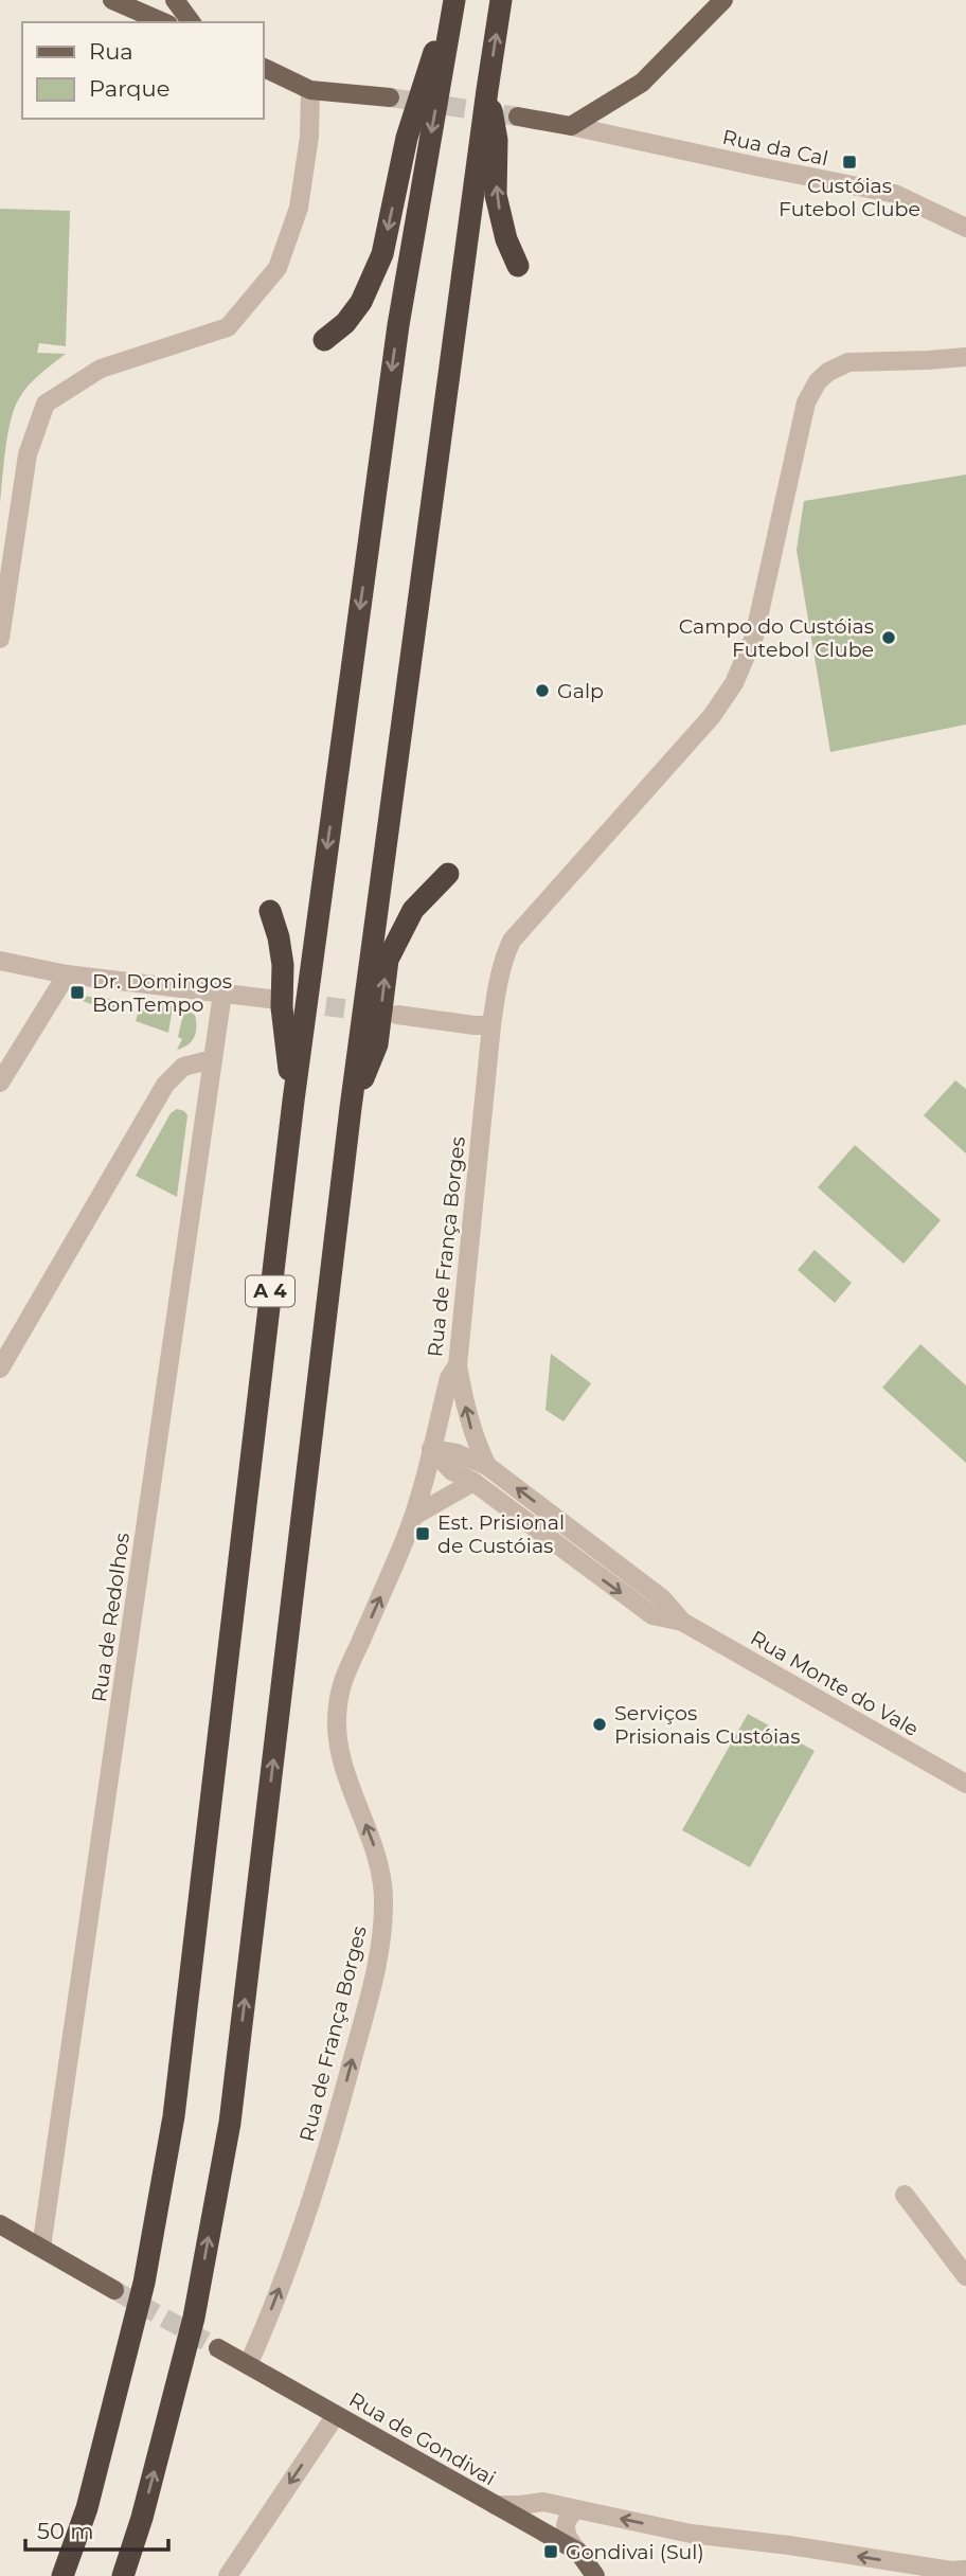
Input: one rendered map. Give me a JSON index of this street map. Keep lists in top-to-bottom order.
{
  "streets": {
    "highway": ["A 4"],
    "main road": ["Rua de Gondivai"],
    "street": [
      "Rua da Cal",
      "Rua de França Borges",
      "Rua de Redolhos",
      "Rua Monte do Vale"
    ]
  },
  "crossings": [
    ["Rua de França Borges", "Rua Monte do Vale"],
    ["Rua de França Borges", "Rua de Gondivai"]
  ],
  "one_way": ["Rua de França Borges"],
  "places": {
    "transit": [
      "Custóias Futebol Clube",
      "Dr. Domingos BonTempo",
      "Est. Prisional de Custóias",
      "Gondivai (Sul)"
    ],
    "other": ["Campo do Custóias Futebol Clube", "Galp", "Serviços Prisionais Custóias"]
  },
  "legend": ["Rua", "Parque"],
  "scale_bar": "50 m"
}
